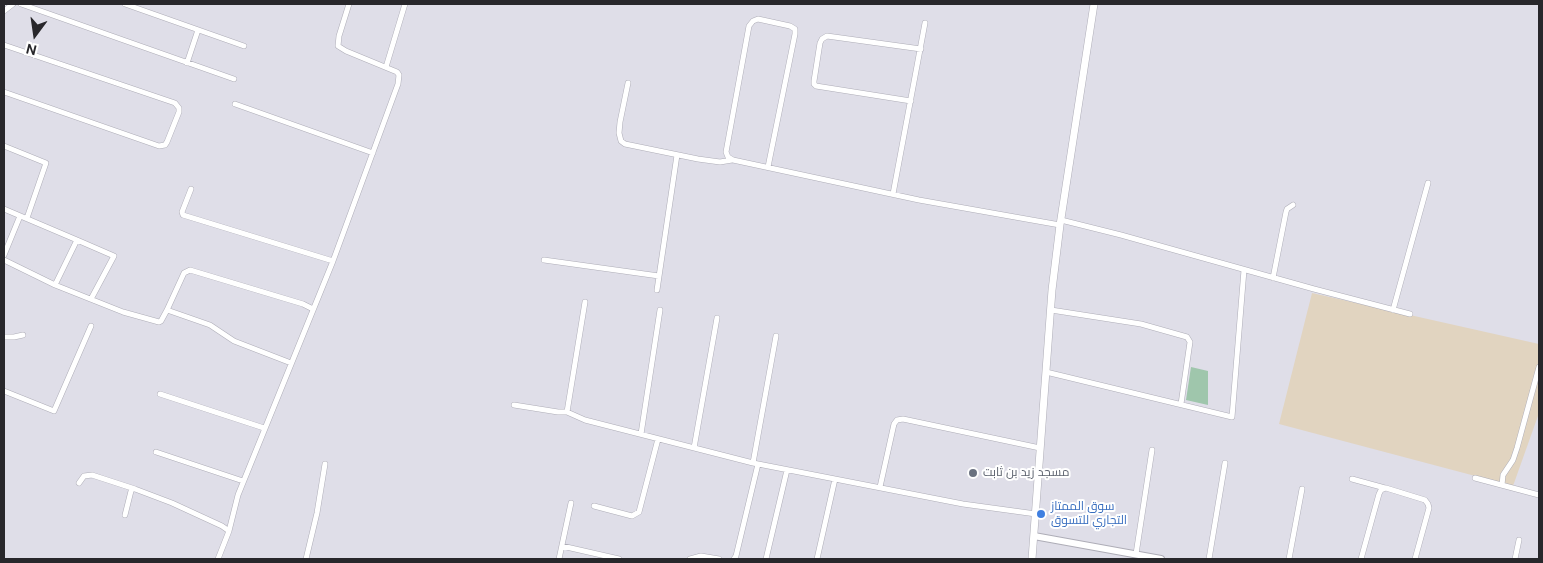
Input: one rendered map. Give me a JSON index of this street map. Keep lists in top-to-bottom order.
{
  "places": ["مسجد زيد بن ثابت", "سوق الممتاز التجاري للتسوق"],
  "north": "bottom"
}
